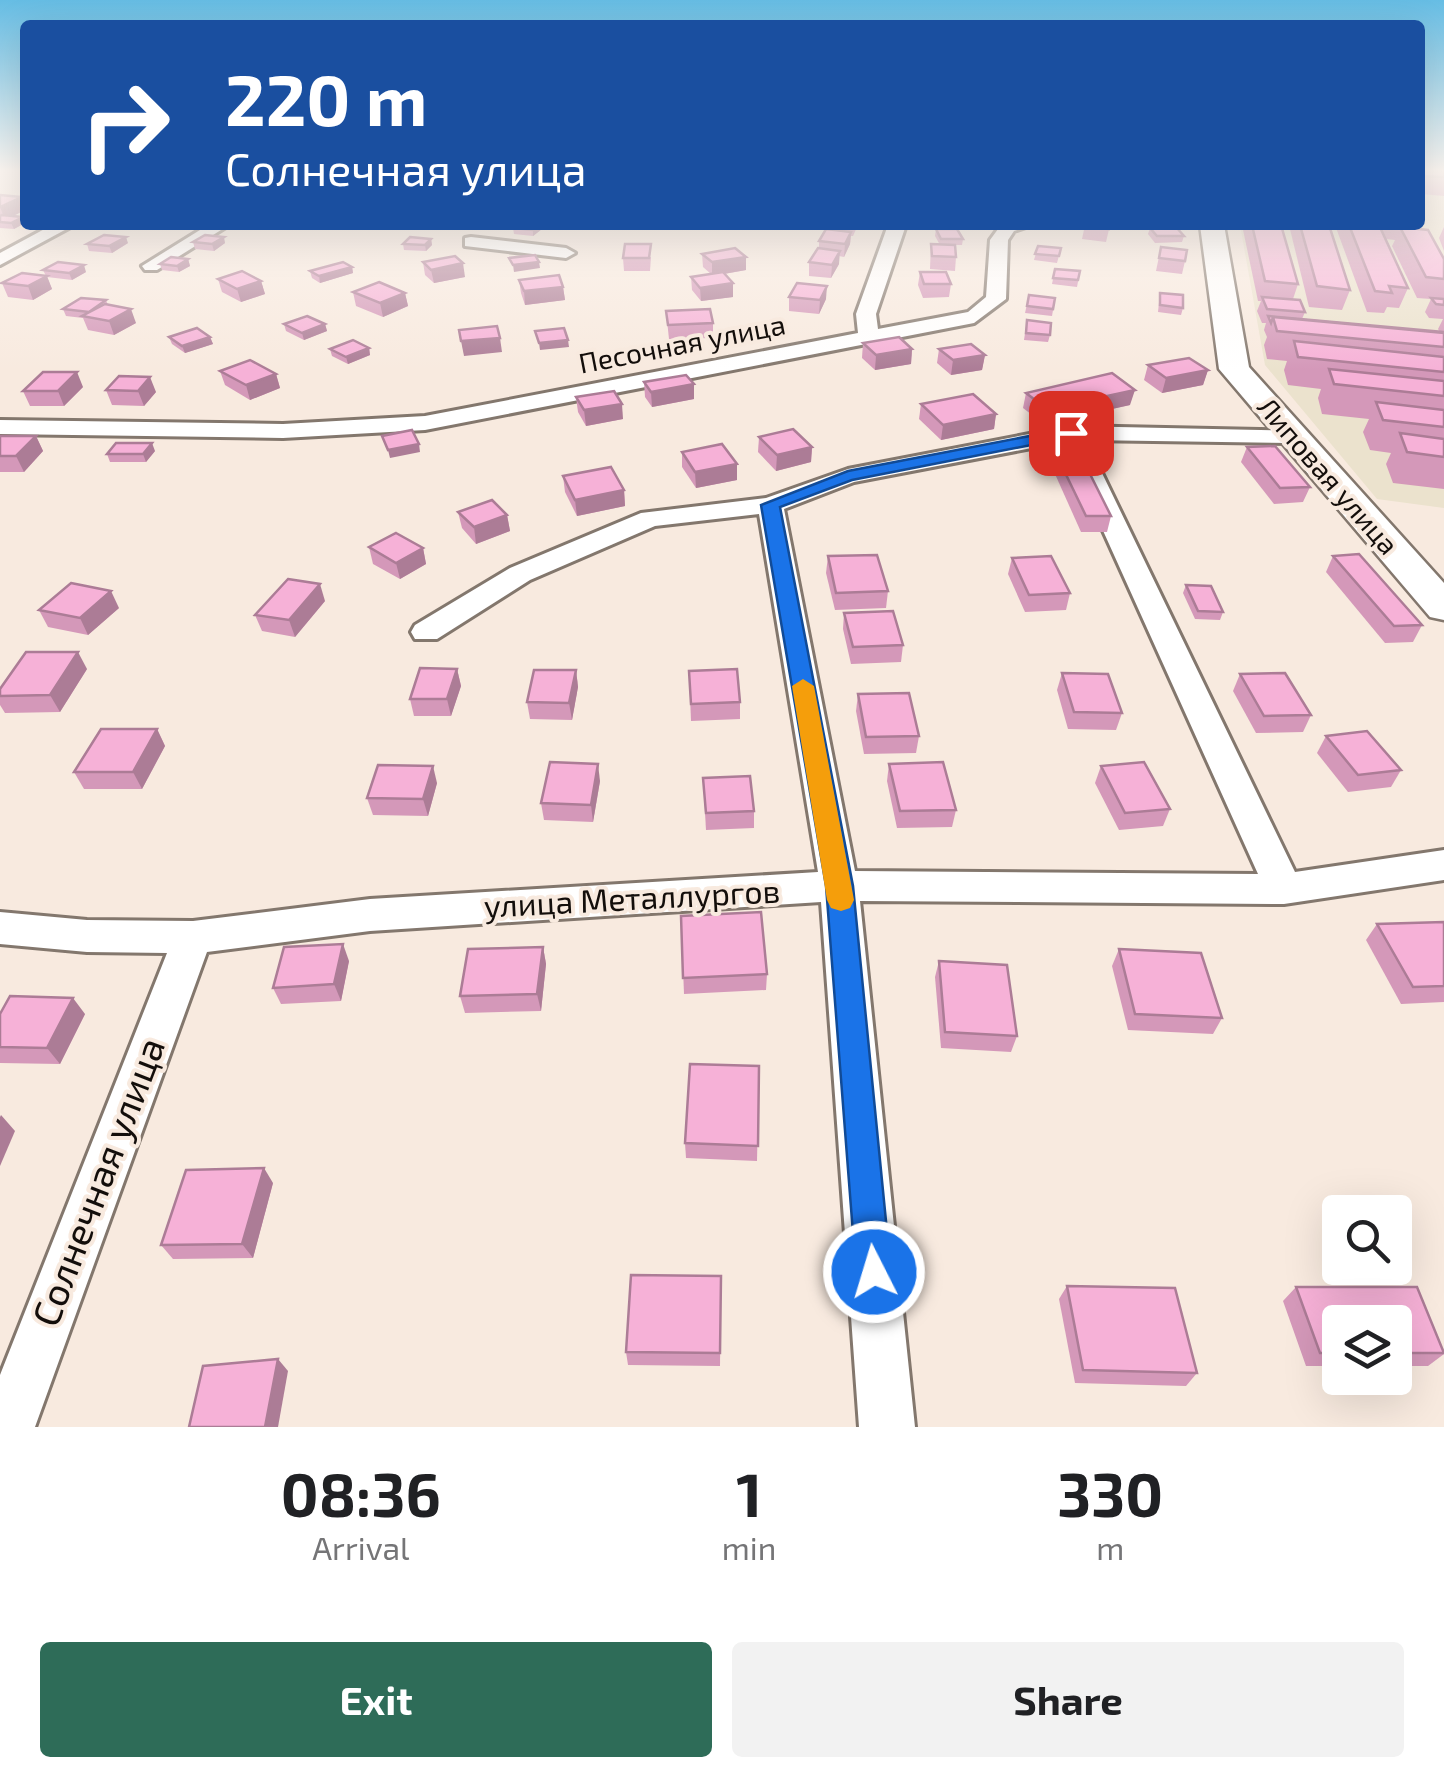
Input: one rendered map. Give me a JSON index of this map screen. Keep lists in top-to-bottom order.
{
  "streets": {
    "main road": ["Липовая улица"],
    "street": ["Песочная улица", "улица Металлургов", "Солнечная улица"]
  },
  "crossings": [
    ["улица Металлургов", "Солнечная улица"]
  ],
  "page": {
    "turn": ["220 m", "Солнечная улица"],
    "eta": [
      "08:36",
      "Arrival",
      "1",
      "min",
      "330",
      "m"
    ],
    "buttons": ["Exit", "Share"]
  }
}
